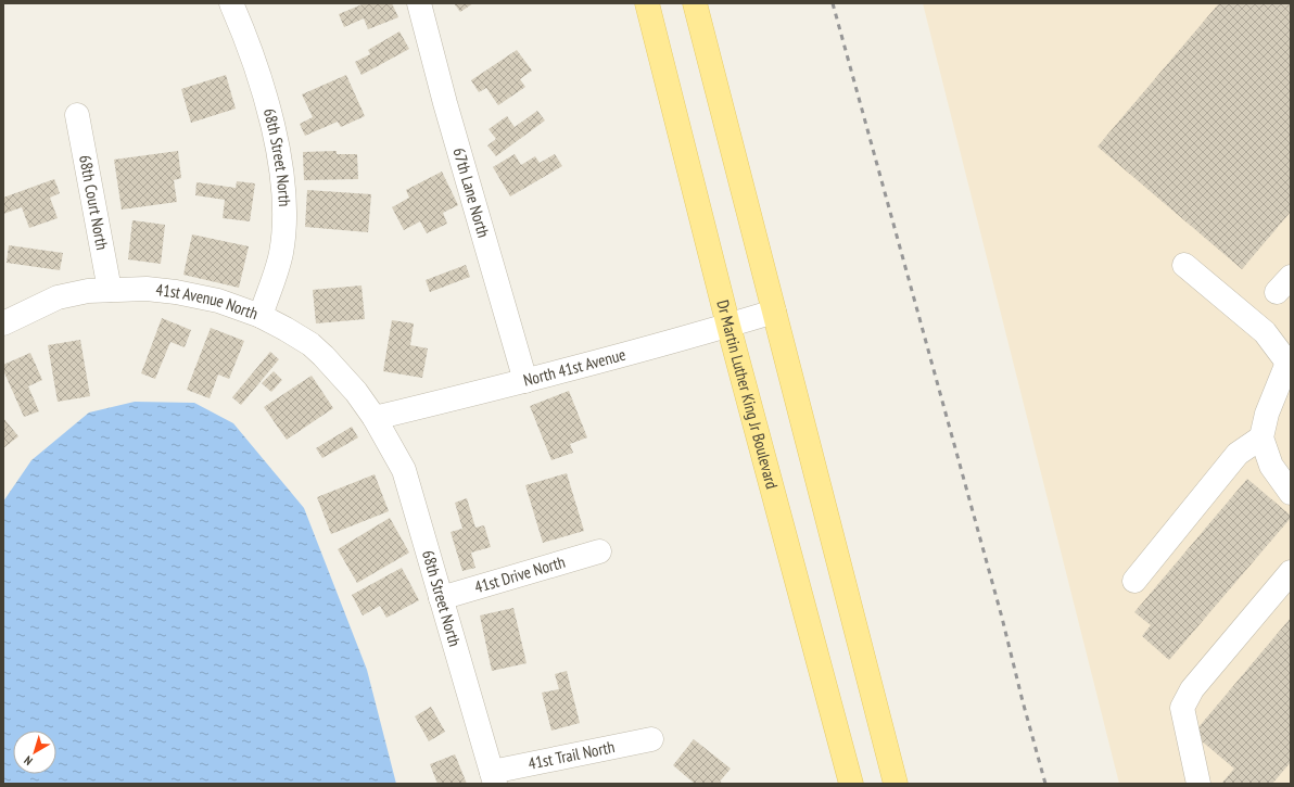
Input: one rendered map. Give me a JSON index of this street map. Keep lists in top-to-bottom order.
{
  "streets": {
    "main road": ["Dr Martin Luther King Jr Boulevard"],
    "street": [
      "68th Street North",
      "67th Lane North",
      "68th Court North",
      "41st Avenue North",
      "North 41st Avenue",
      "41st Drive North",
      "41st Trail North"
    ]
  },
  "crossings": [
    ["68th Street North", "41st Avenue North"],
    ["68th Street North", "North 41st Avenue"],
    ["68th Street North", "41st Drive North"],
    ["68th Street North", "41st Trail North"],
    ["67th Lane North", "North 41st Avenue"],
    ["68th Court North", "41st Avenue North"],
    ["41st Avenue North", "North 41st Avenue"],
    ["North 41st Avenue", "Dr Martin Luther King Jr Boulevard"]
  ],
  "north": "bottom left"
}
